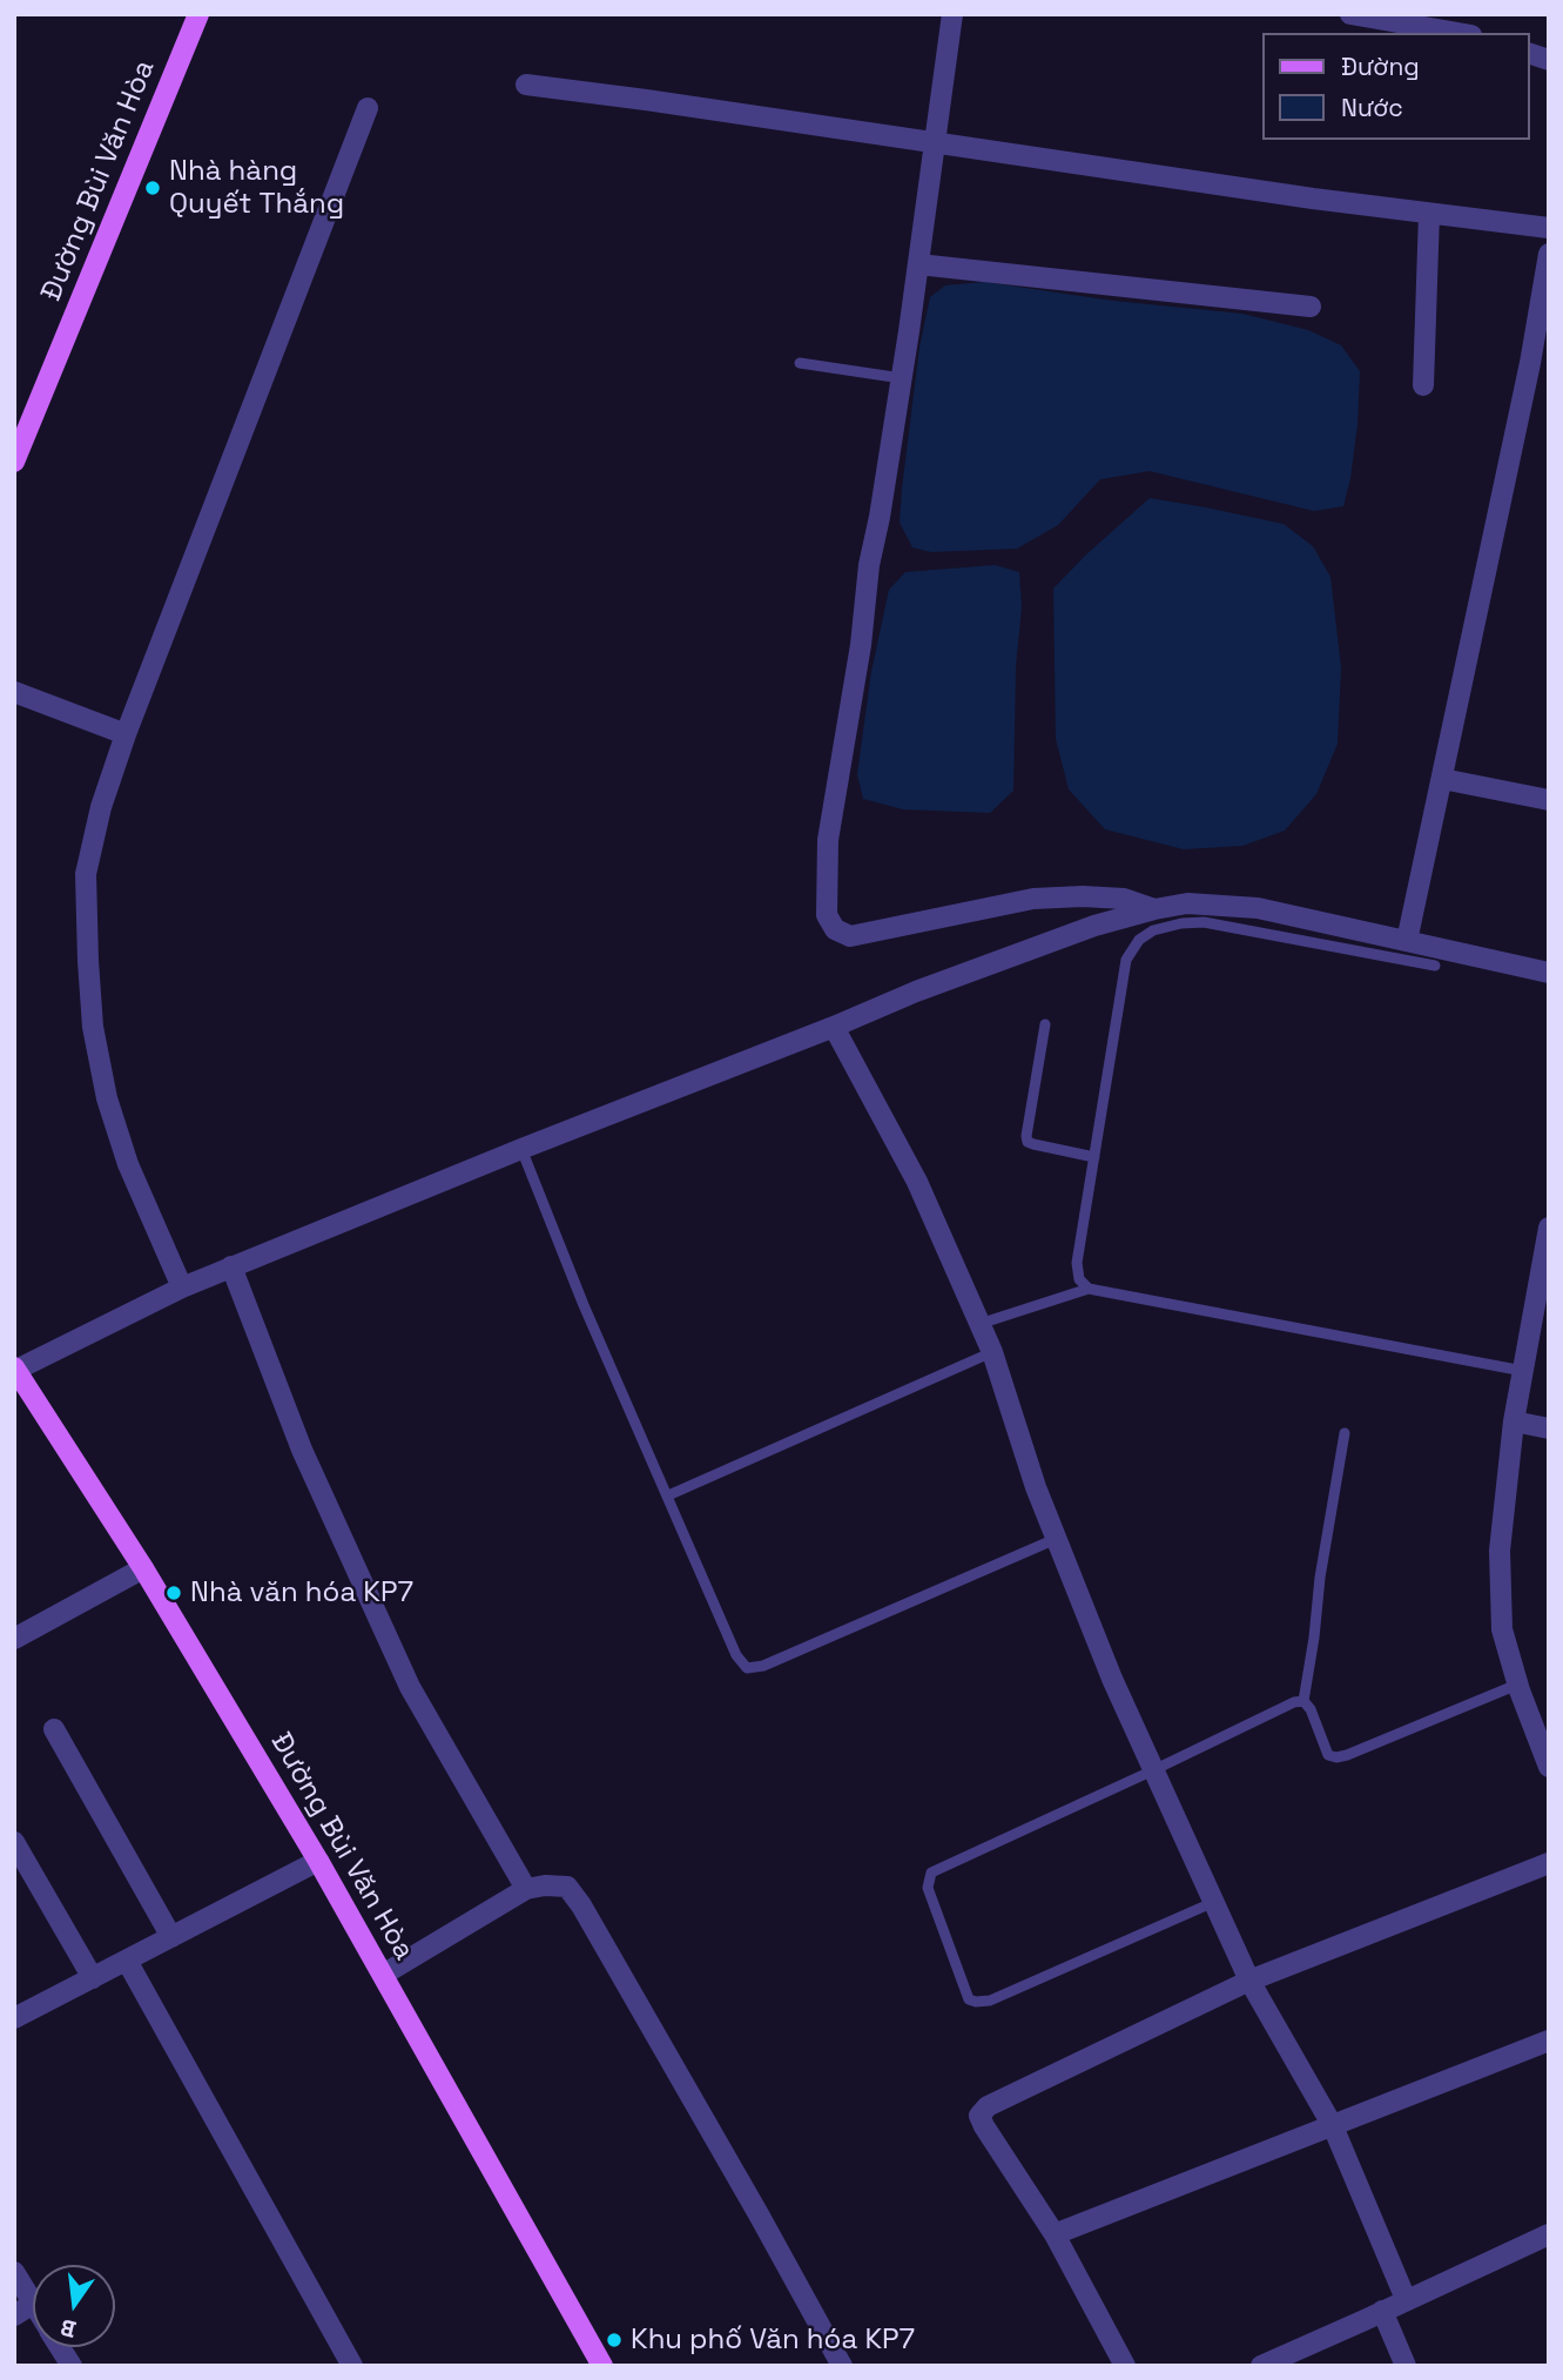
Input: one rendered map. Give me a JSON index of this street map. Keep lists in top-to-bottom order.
{
  "streets": {
    "main road": ["Đường Bùi Văn Hòa"]
  },
  "places": ["Nhà hàng Quyết Thắng", "Nhà văn hóa KP7", "Khu phố Văn hóa KP7"],
  "legend": ["Đường", "Nước"],
  "north": "bottom"
}
